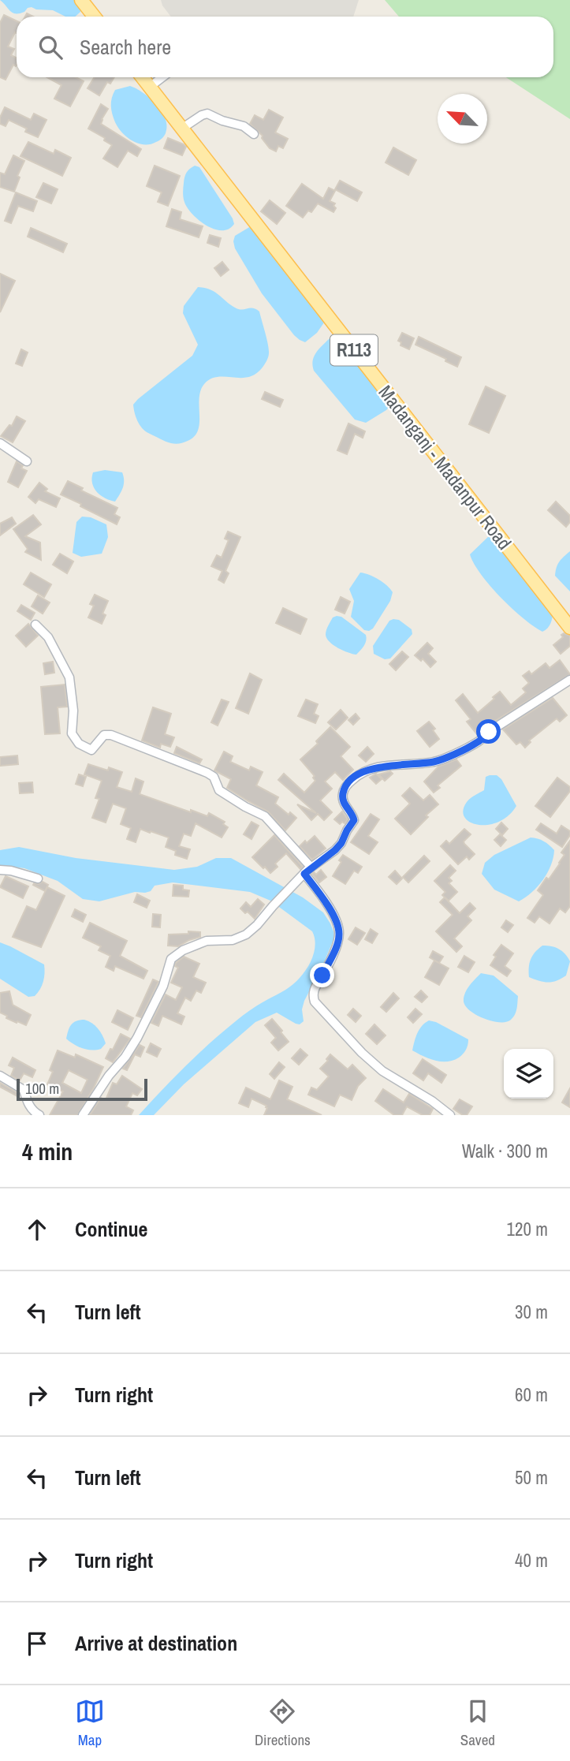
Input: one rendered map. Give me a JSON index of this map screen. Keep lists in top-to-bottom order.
{
  "streets": {
    "main road": ["R113", "Madanganj - Madanpur Road"]
  },
  "scale_bar": "100 m",
  "north": "top left",
  "page": {
    "search": "Search here",
    "scale": "100 m",
    "heading": ["4 min", "Walk · 300 m"],
    "list": [
      ["Continue", "120 m"],
      ["Turn left", "30 m"],
      ["Turn right", "60 m"],
      ["Turn left", "50 m"],
      ["Turn right", "40 m"],
      "Arrive at destination"
    ],
    "nav": ["Map", "Directions", "Saved"]
  }
}
